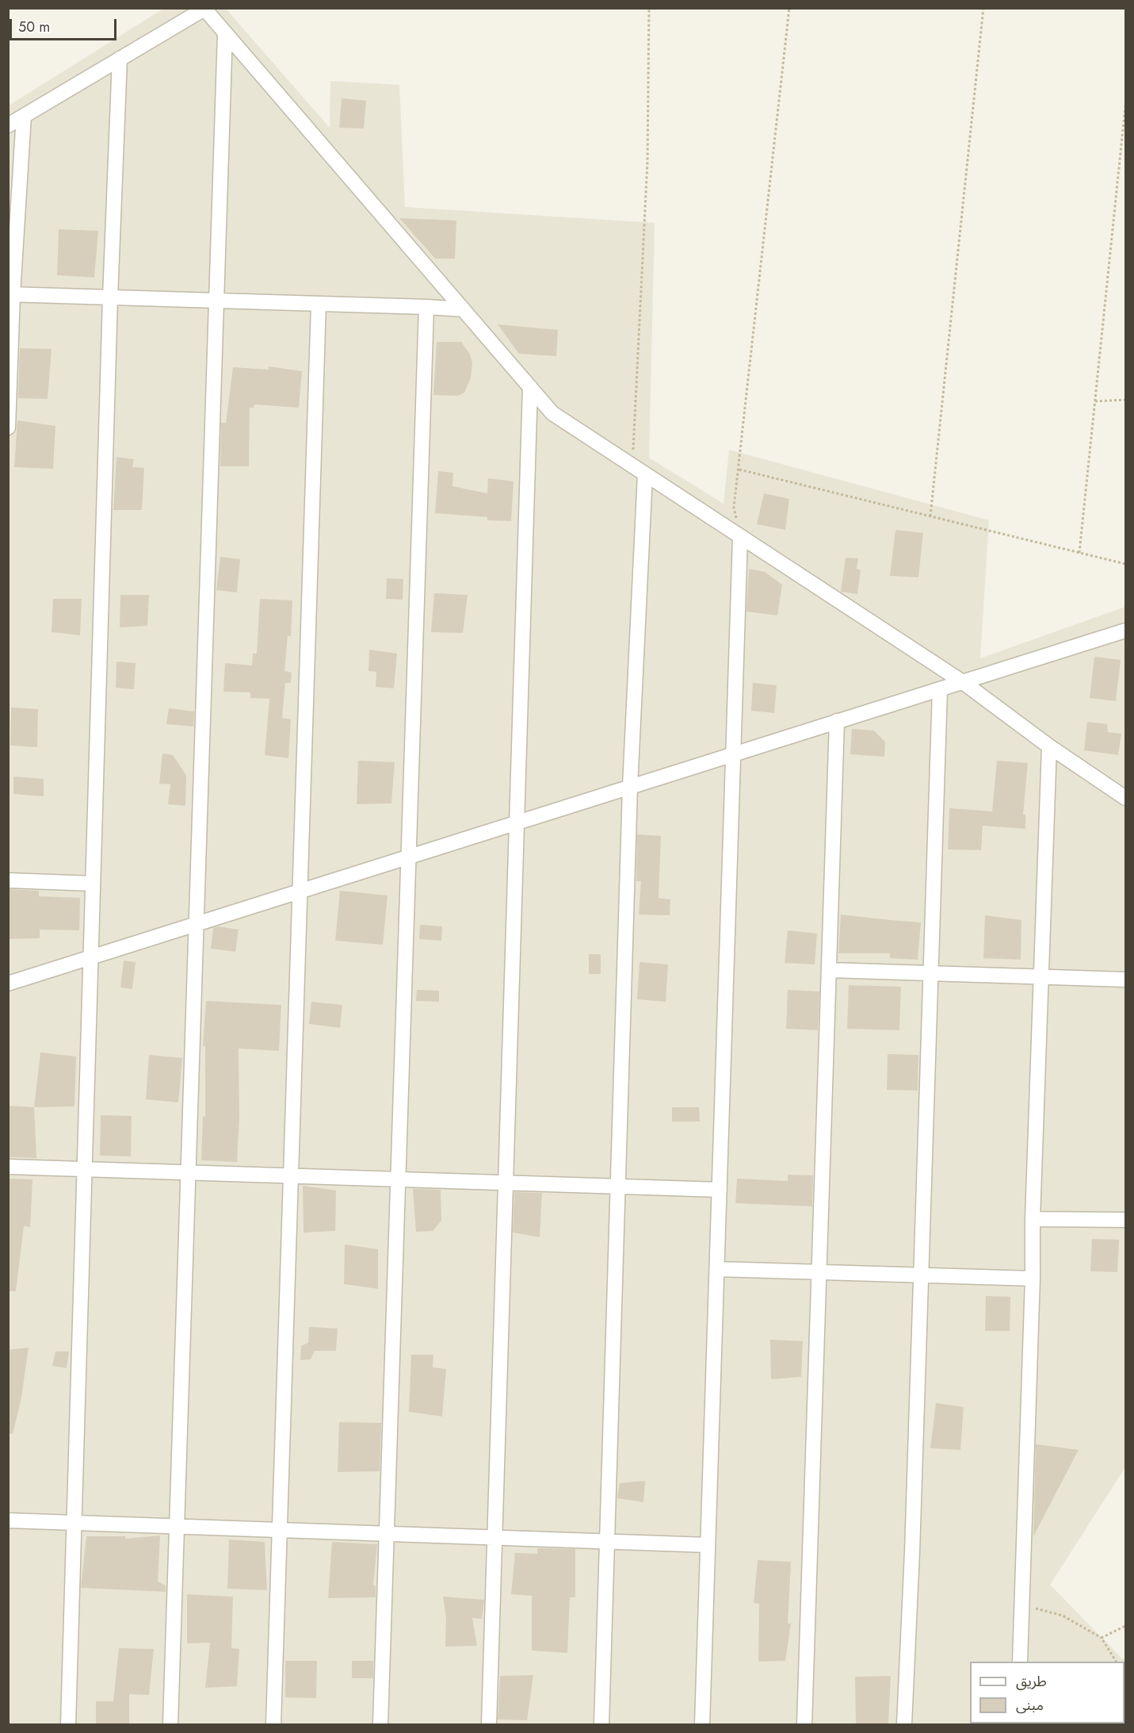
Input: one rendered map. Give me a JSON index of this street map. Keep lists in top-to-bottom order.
{
  "legend": ["طريق", "مبنى"],
  "scale_bar": "50 m"
}
